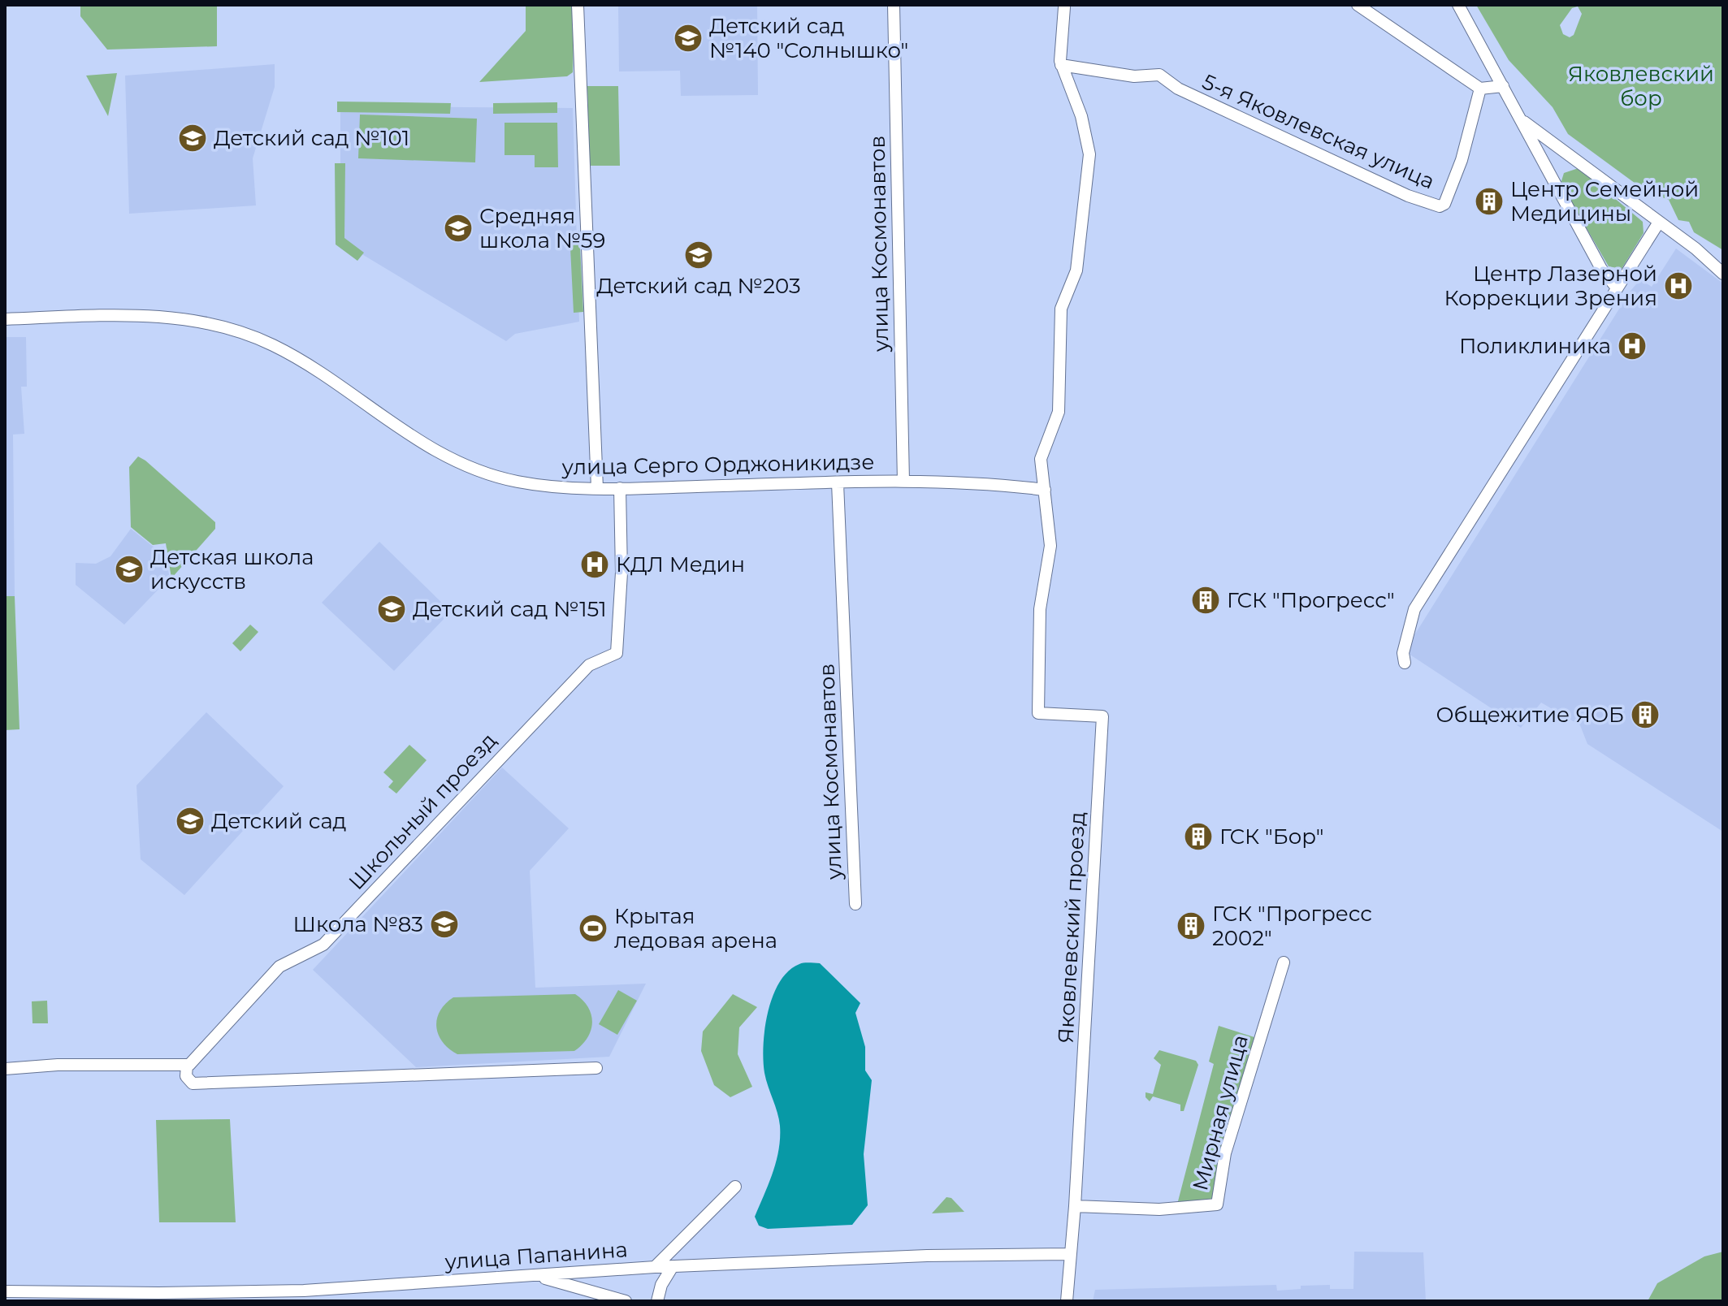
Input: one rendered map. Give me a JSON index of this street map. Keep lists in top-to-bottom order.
{
  "streets": {
    "street": [
      "5-я Яковлевская улица",
      "улица Космонавтов",
      "улица Серго Орджоникидзе",
      "Школьный проезд",
      "Яковлевский проезд",
      "Мирная улица",
      "улица Папанина"
    ]
  },
  "crossings": [
    ["улица Космонавтов", "улица Серго Орджоникидзе"],
    ["улица Серго Орджоникидзе", "Школьный проезд"],
    ["улица Серго Орджоникидзе", "Яковлевский проезд"],
    ["Яковлевский проезд", "Мирная улица"]
  ],
  "parks": ["Яковлевский бор"],
  "places": {
    "school or university": [
      "Детский сад №140 \"Солнышко\"",
      "Детский сад №101",
      "Средняя школа №59",
      "Детский сад №203",
      "Детская школа искусств",
      "Детский сад №151",
      "Детский сад",
      "Школа №83"
    ],
    "building": [
      "Центр Семейной Медицины",
      "ГСК \"Прогресс\"",
      "Общежитие ЯОБ",
      "ГСК \"Бор\"",
      "ГСК \"Прогресс 2002\""
    ],
    "hospital": ["Центр Лазерной Коррекции Зрения", "Поликлиника", "КДЛ Медин"],
    "sports": ["Крытая ледовая арена"]
  }
}
